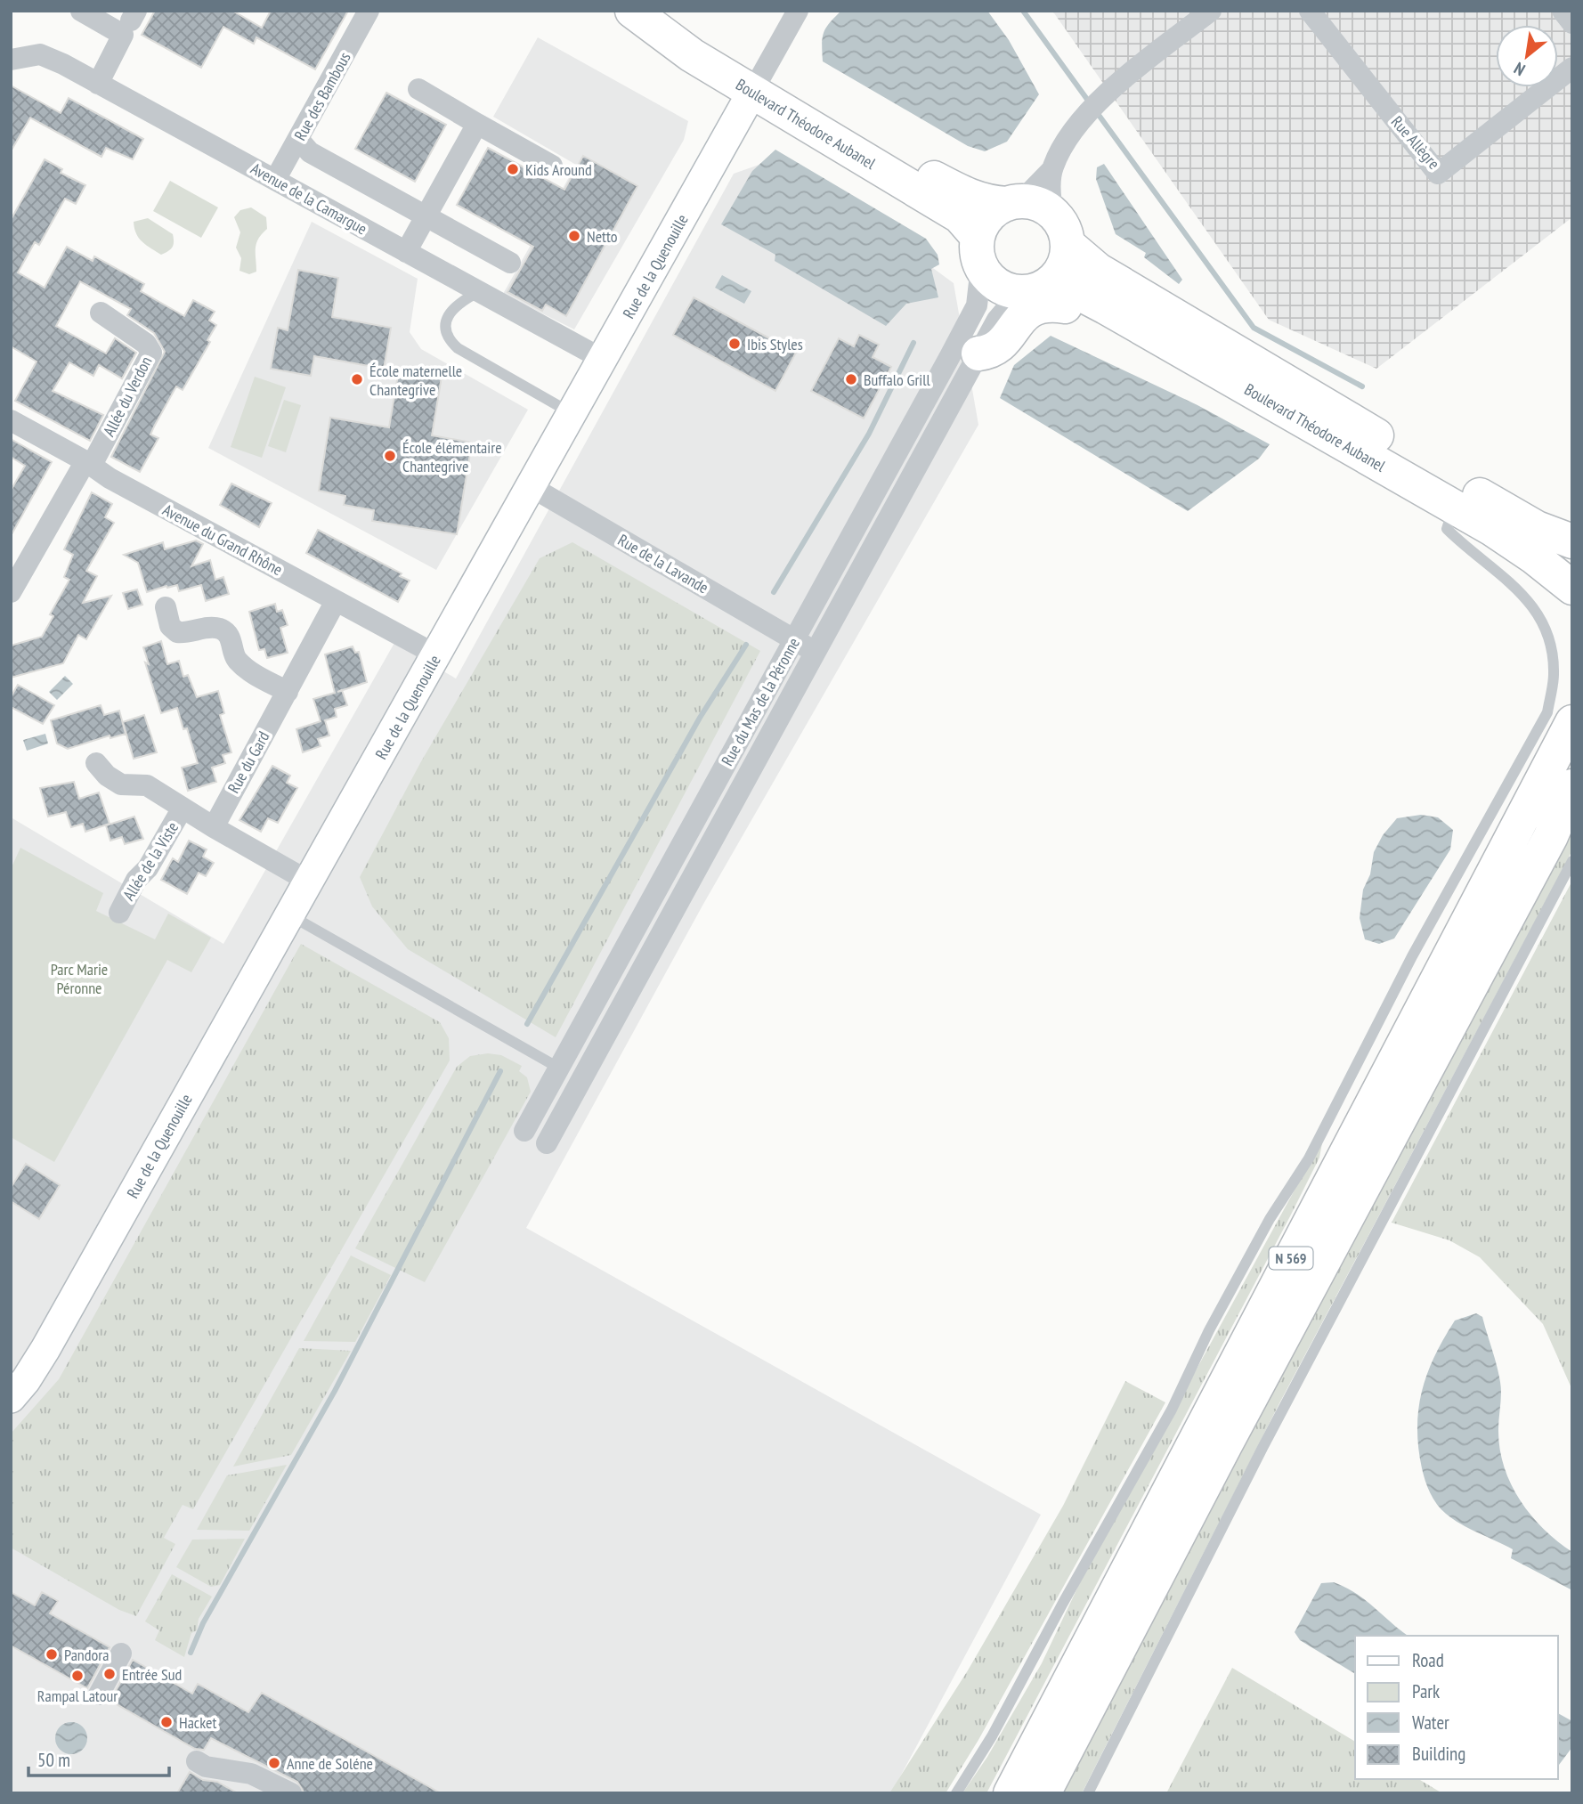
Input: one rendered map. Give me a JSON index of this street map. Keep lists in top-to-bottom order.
{
  "streets": {
    "main road": ["Boulevard Théodore Aubanel", "N 569"],
    "street": [
      "Rue des Bambous",
      "Rue Allègre",
      "Avenue de la Camargue",
      "Rue de la Quenouille",
      "Allée du Verdon",
      "Avenue du Grand Rhône",
      "Rue de la Lavande",
      "Rue du Mas de la Péronne",
      "Rue du Gard",
      "Allée de la Viste"
    ]
  },
  "crossings": [
    ["Rue des Bambous", "Avenue de la Camargue"],
    ["Boulevard Théodore Aubanel", "Rue de la Quenouille"],
    ["Boulevard Théodore Aubanel", "Rue du Mas de la Péronne"],
    ["Avenue de la Camargue", "Rue de la Quenouille"],
    ["Rue de la Quenouille", "Avenue du Grand Rhône"],
    ["Rue de la Quenouille", "Rue de la Lavande"],
    ["Allée du Verdon", "Avenue du Grand Rhône"],
    ["Avenue du Grand Rhône", "Rue du Gard"],
    ["Rue de la Lavande", "Rue du Mas de la Péronne"],
    ["Rue du Gard", "Allée de la Viste"]
  ],
  "parks": ["Parc Marie Péronne"],
  "places": [
    "Kids Around",
    "Netto",
    "Ibis Styles",
    "École maternelle Chantegrive",
    "Buffalo Grill",
    "École élémentaire Chantegrive",
    "Pandora",
    "Entrée Sud",
    "Rampal Latour",
    "Hacket",
    "Anne de Soléne"
  ],
  "legend": [
    "Road",
    "Park",
    "Water",
    "Building"
  ],
  "scale_bar": "50 m",
  "north": "bottom left"
}
